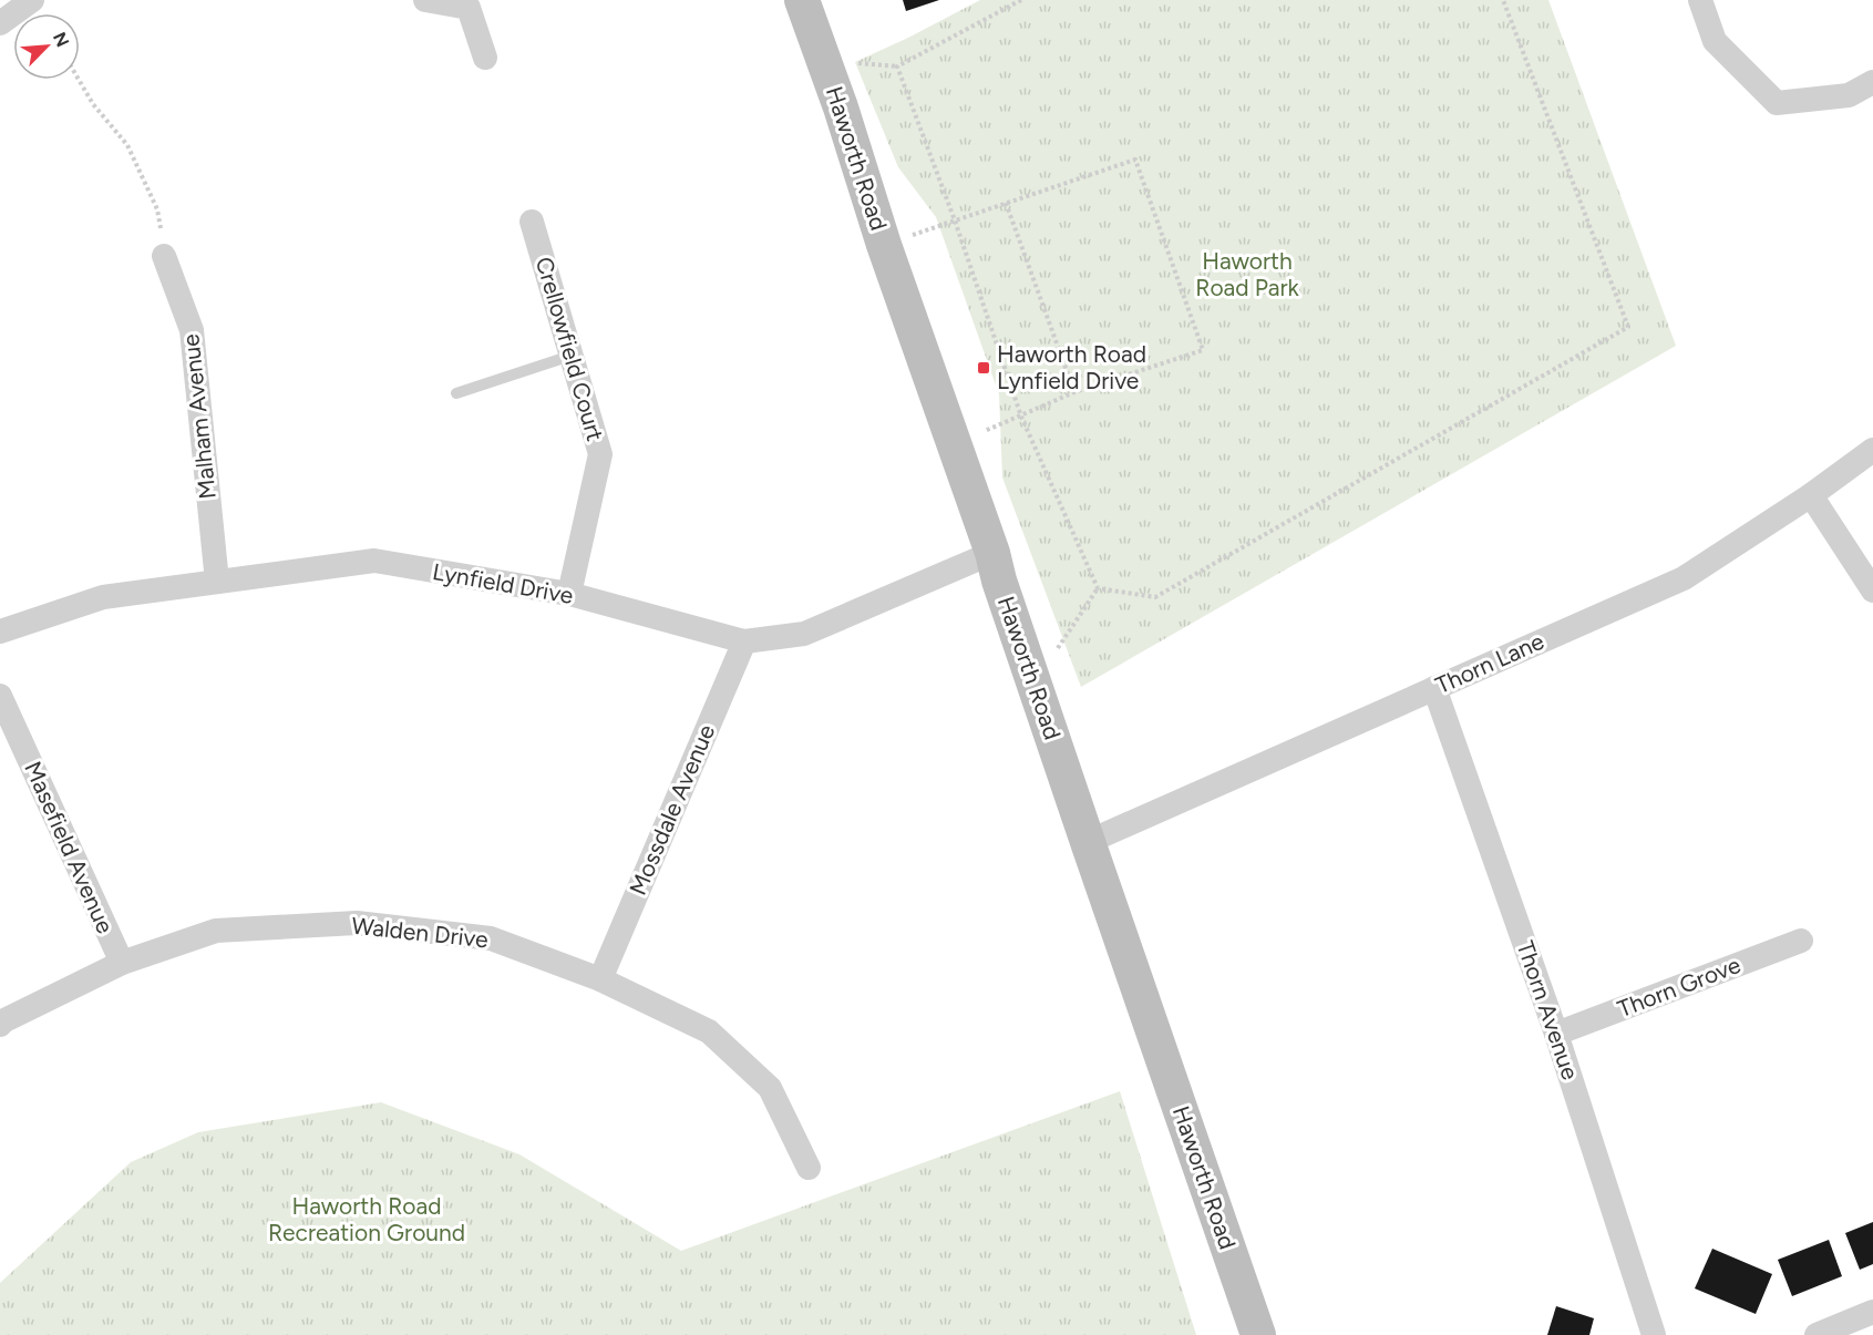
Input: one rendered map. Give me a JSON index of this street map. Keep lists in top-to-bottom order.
{
  "streets": {
    "main road": ["Haworth Road"],
    "street": [
      "Crellowfield Court",
      "Malham Avenue",
      "Lynfield Drive",
      "Thorn Lane",
      "Mossdale Avenue",
      "Masefield Avenue",
      "Walden Drive",
      "Thorn Grove",
      "Thorn Avenue"
    ]
  },
  "crossings": [
    ["Haworth Road", "Lynfield Drive"],
    ["Haworth Road", "Thorn Lane"],
    ["Crellowfield Court", "Lynfield Drive"],
    ["Malham Avenue", "Lynfield Drive"],
    ["Lynfield Drive", "Mossdale Avenue"],
    ["Thorn Lane", "Thorn Avenue"],
    ["Mossdale Avenue", "Walden Drive"],
    ["Masefield Avenue", "Walden Drive"],
    ["Thorn Grove", "Thorn Avenue"]
  ],
  "parks": ["Haworth Road Park", "Haworth Road Recreation Ground"],
  "places": {
    "transit": ["Haworth Road Lynfield Drive"]
  },
  "north": "top right"
}
